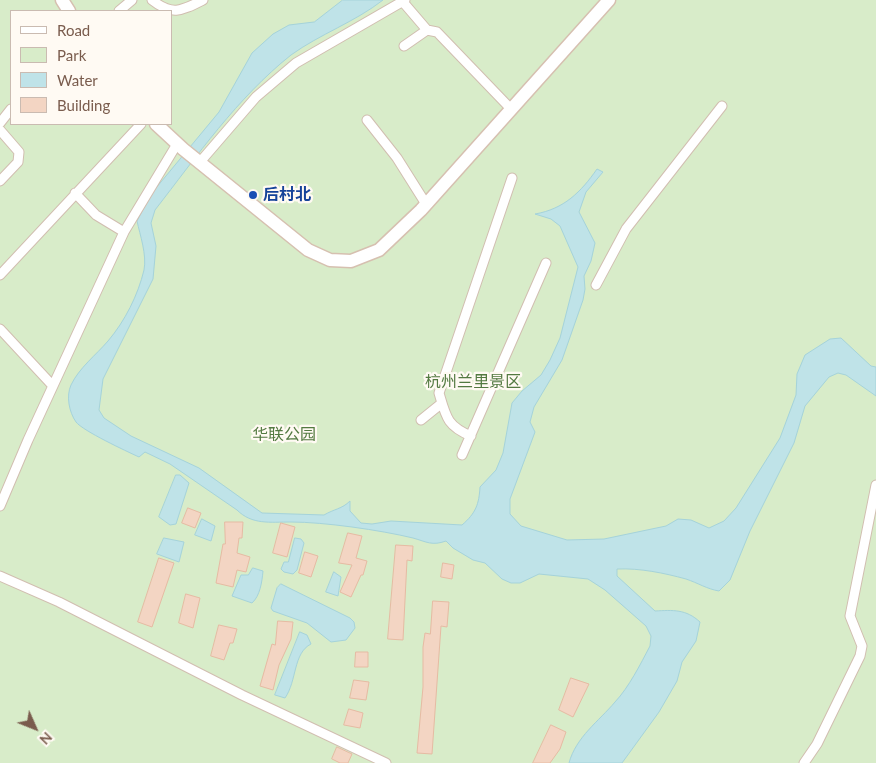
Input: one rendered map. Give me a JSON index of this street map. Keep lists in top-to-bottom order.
{
  "parks": ["杭州兰里景区", "华联公园"],
  "places": ["后村北"],
  "legend": [
    "Road",
    "Park",
    "Water",
    "Building"
  ],
  "north": "bottom right"
}
